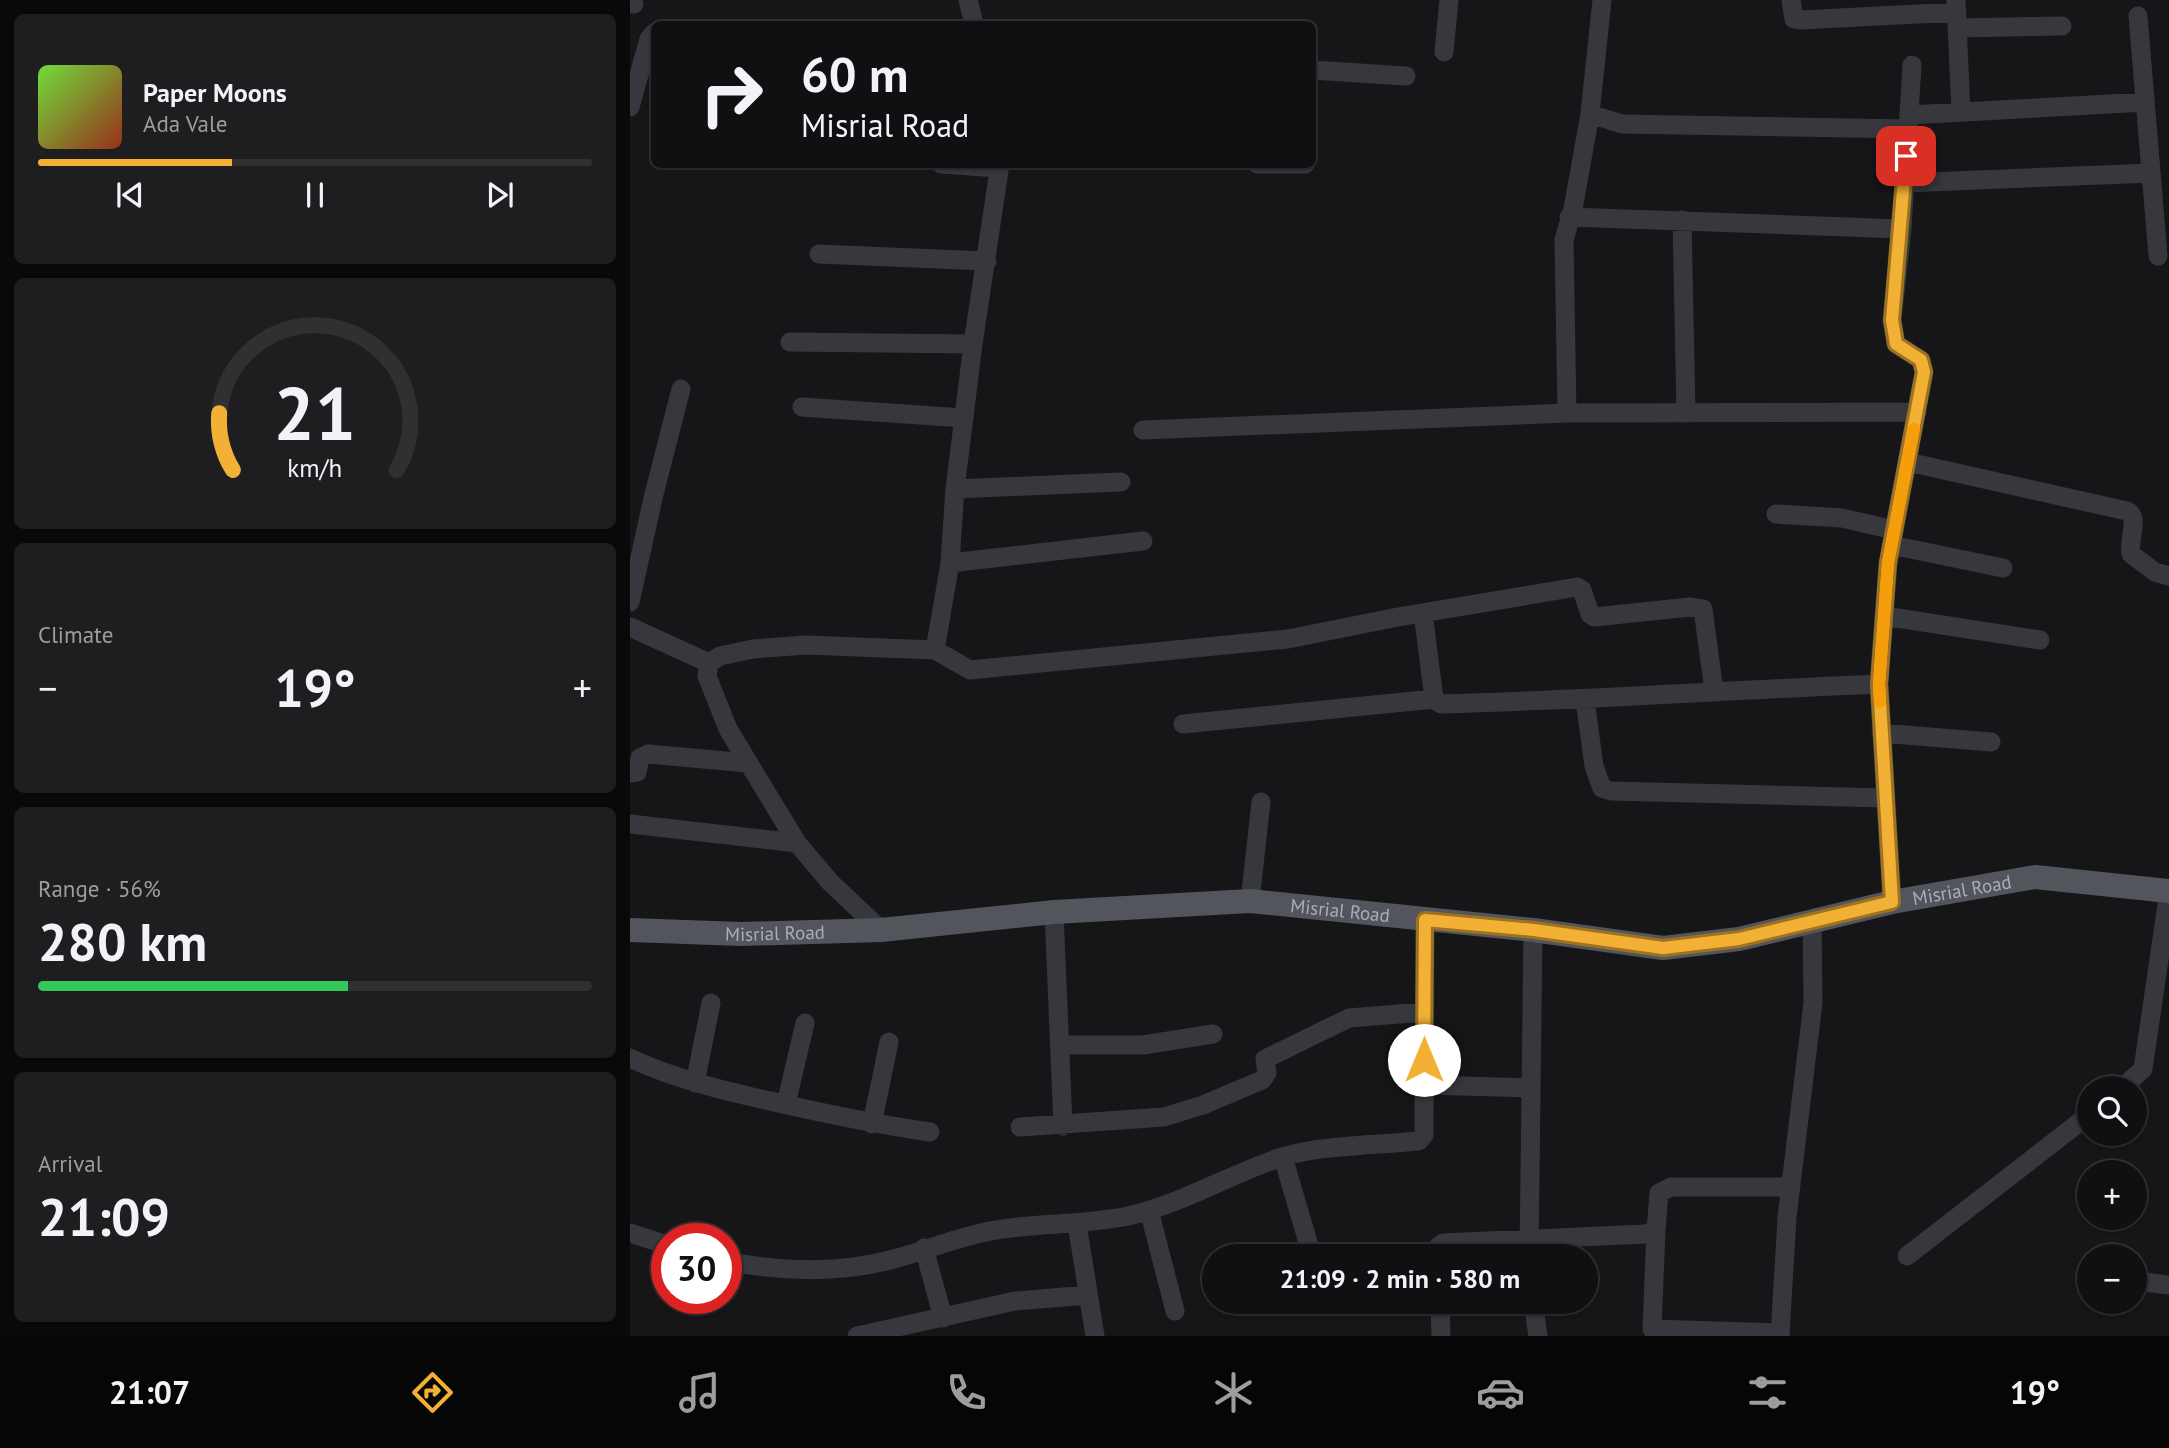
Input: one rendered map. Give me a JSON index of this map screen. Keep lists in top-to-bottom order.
{
  "streets": {
    "main road": ["Misrial Road"]
  },
  "page": {
    "turn": ["60 m", "Misrial Road"],
    "song": ["Paper Moons", "Ada Vale"],
    "tile": [
      "Climate",
      ["Range · 56%", "280 km"],
      ["Arrival", "21:09"]
    ],
    "heat": ["−", "19°", "+"],
    "map_buttons": ["+", "−"],
    "limit": "30",
    "trip": "21:09 · 2 min · 580 m",
    "tabs": ["21:07", "19°"],
    "gauge": ["21", "km/h"]
  }
}
